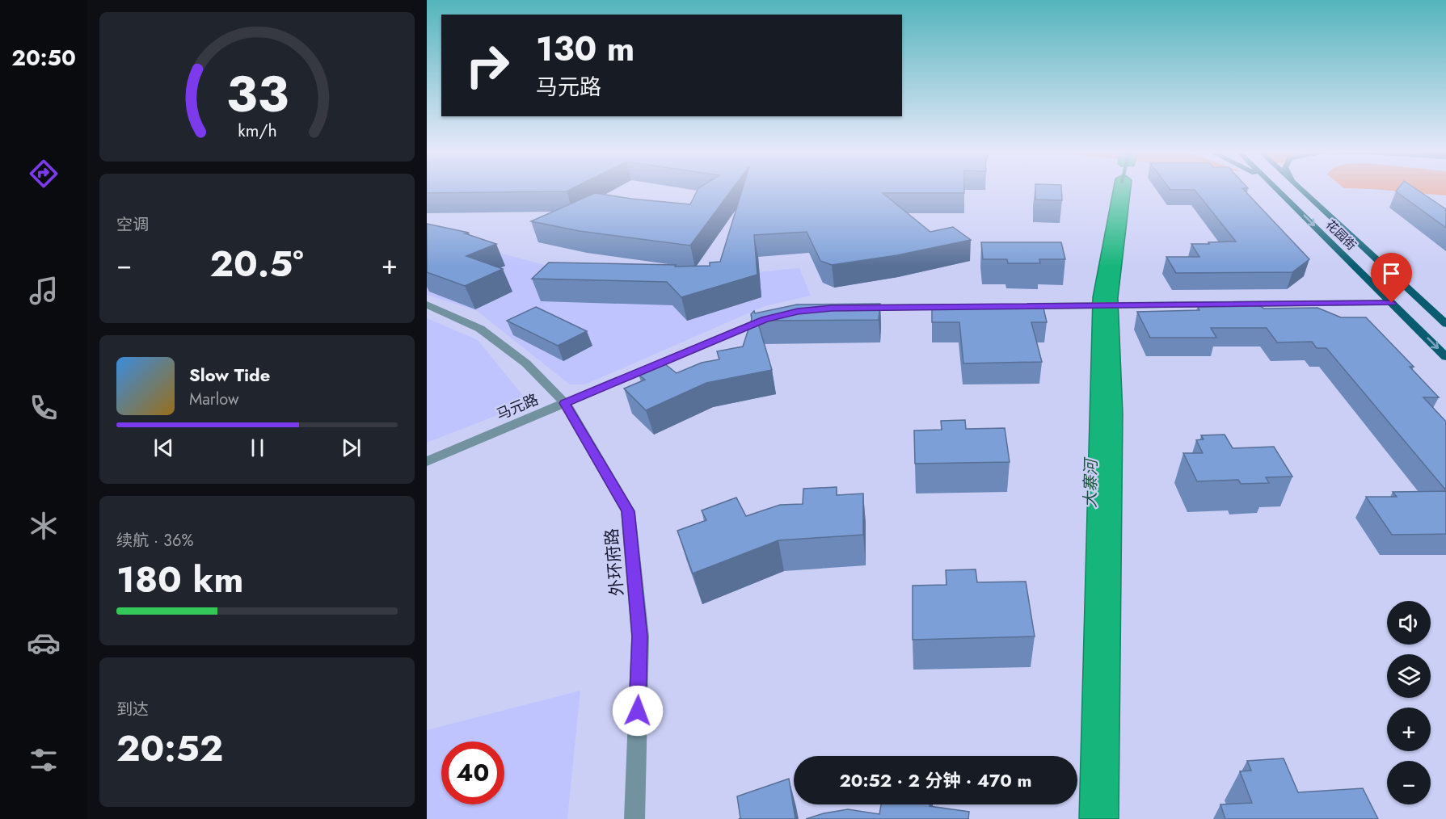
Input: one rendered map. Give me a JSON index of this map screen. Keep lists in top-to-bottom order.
{
  "streets": {
    "main road": ["花园街"],
    "street": ["马元路", "外环府路"]
  },
  "crossings": [
    ["马元路", "外环府路"]
  ],
  "water": ["大寨河"],
  "page": {
    "tabs": "20:50",
    "turn": ["130 m", "马元路"],
    "tile": [
      "空调",
      ["续航 · 36%", "180 km"],
      ["到达", "20:52"]
    ],
    "heat": ["−", "20.5°", "+"],
    "song": ["Slow Tide", "Marlow"],
    "map_buttons": ["+", "−"],
    "limit": "40",
    "trip": "20:52 · 2 分钟 · 470 m",
    "gauge": ["33", "km/h"]
  }
}
